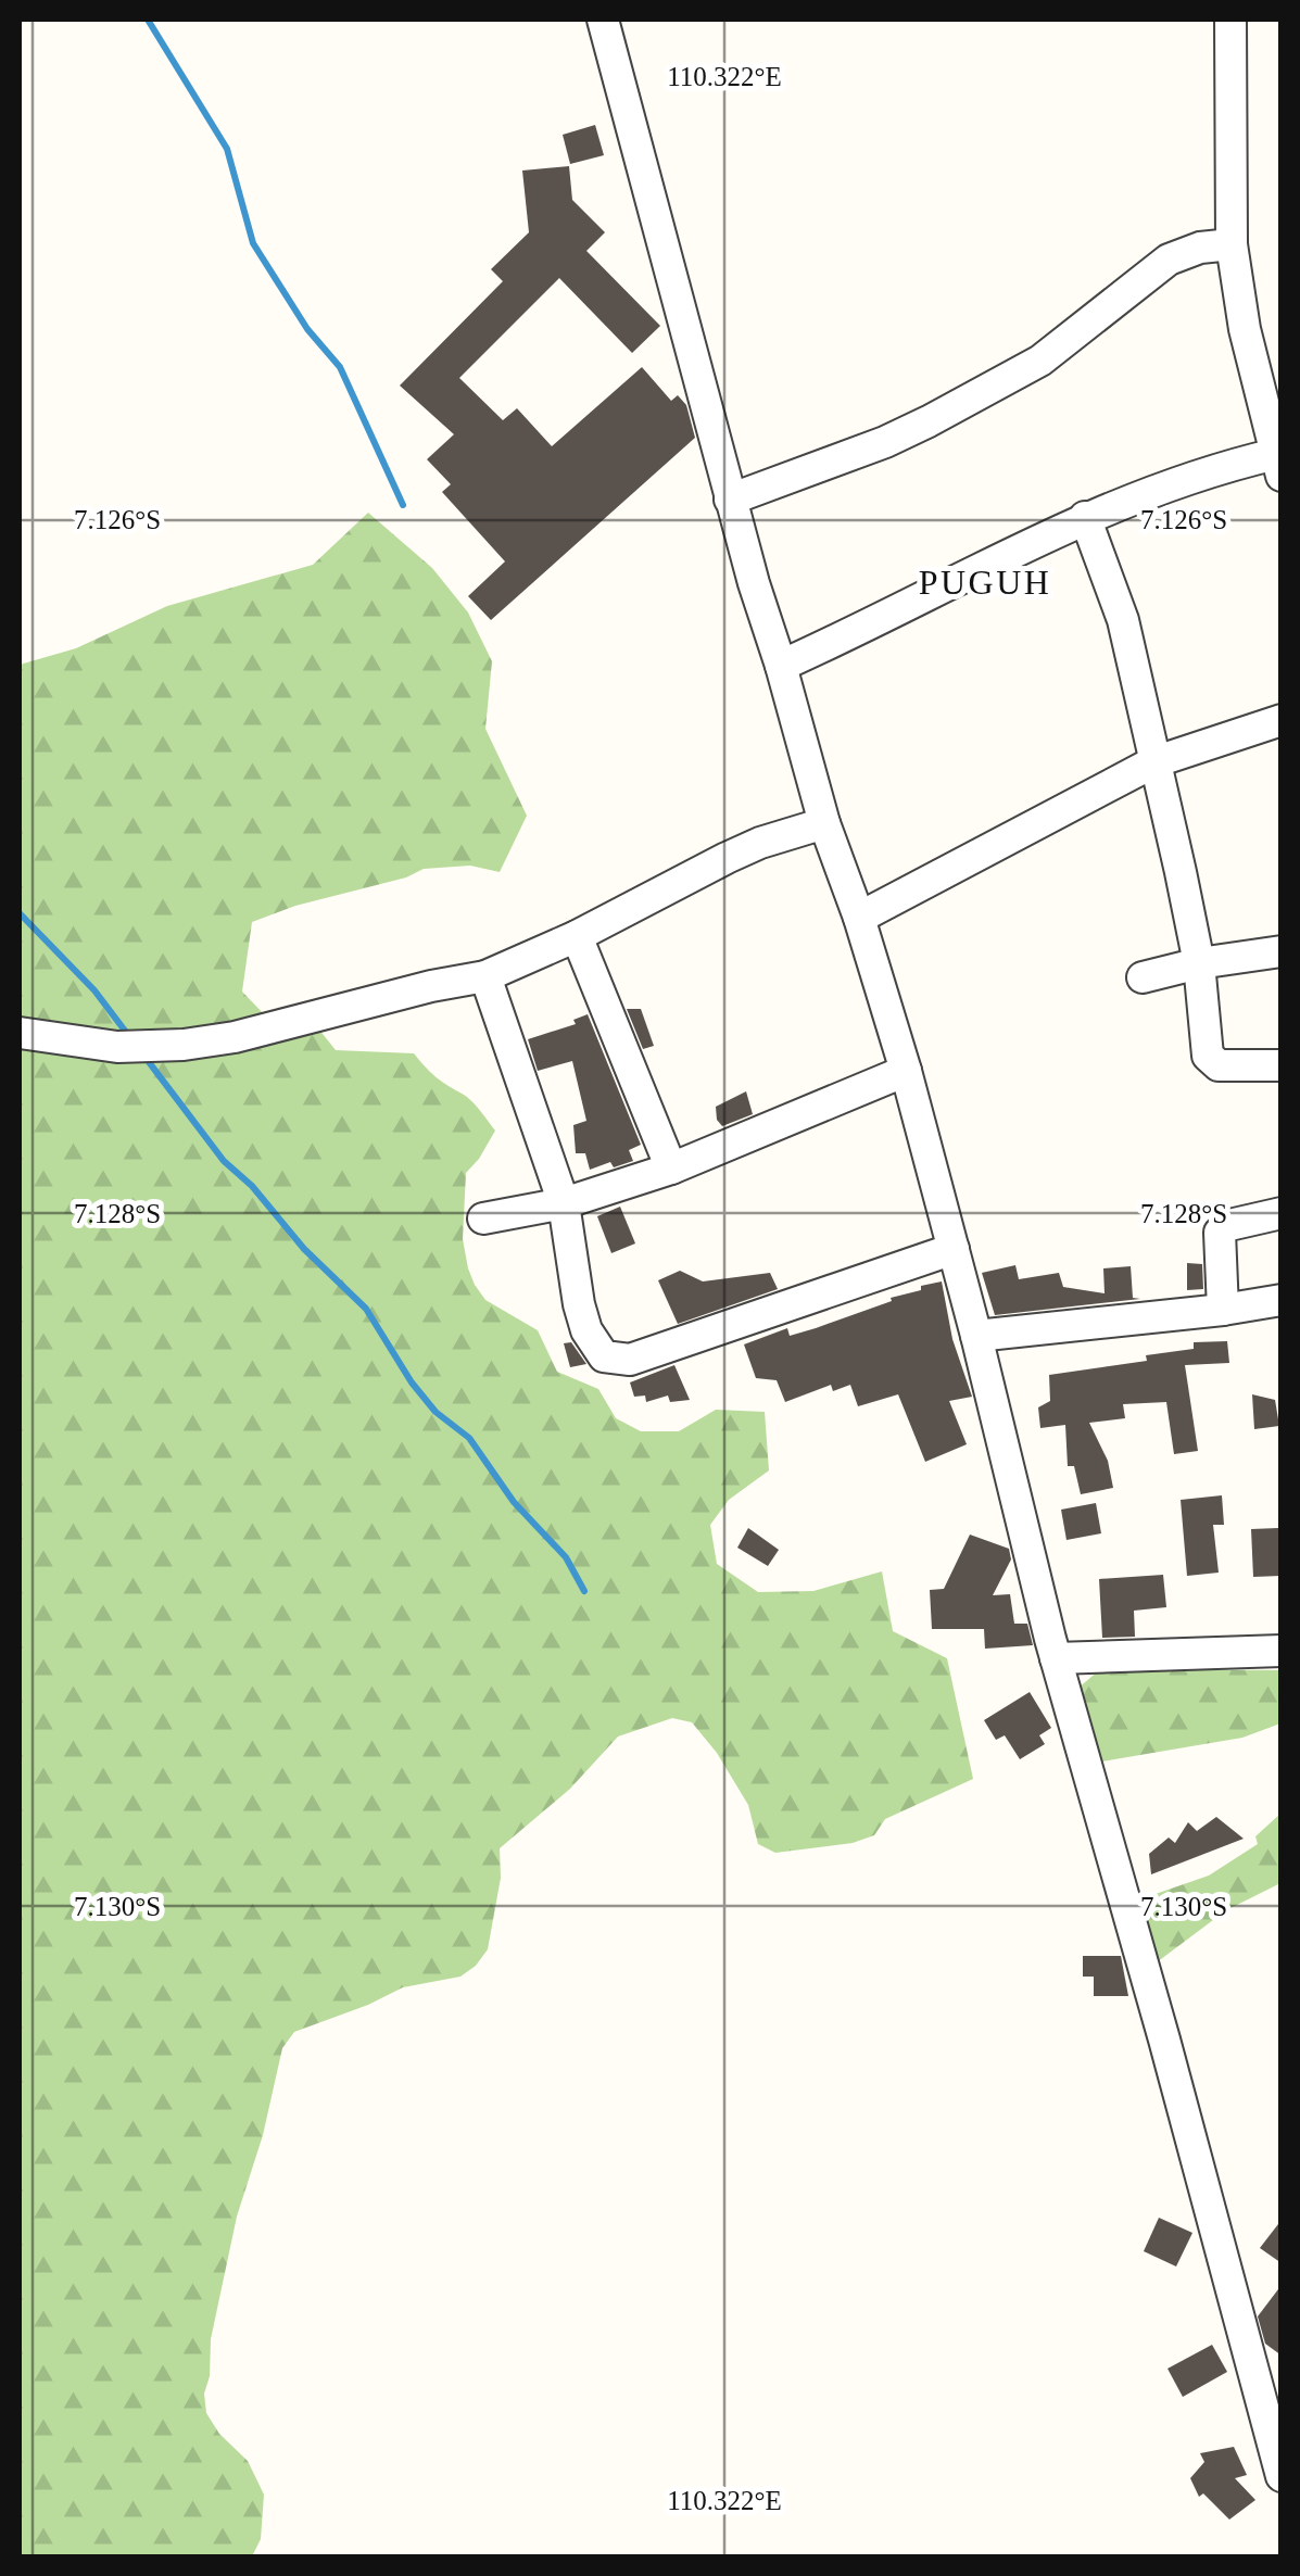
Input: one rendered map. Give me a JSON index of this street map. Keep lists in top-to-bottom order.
{
  "districts": ["PUGUH"],
  "coordinates": [
    "110.322°E",
    "7.126°S",
    "7.128°S",
    "7.130°S"
  ]
}
